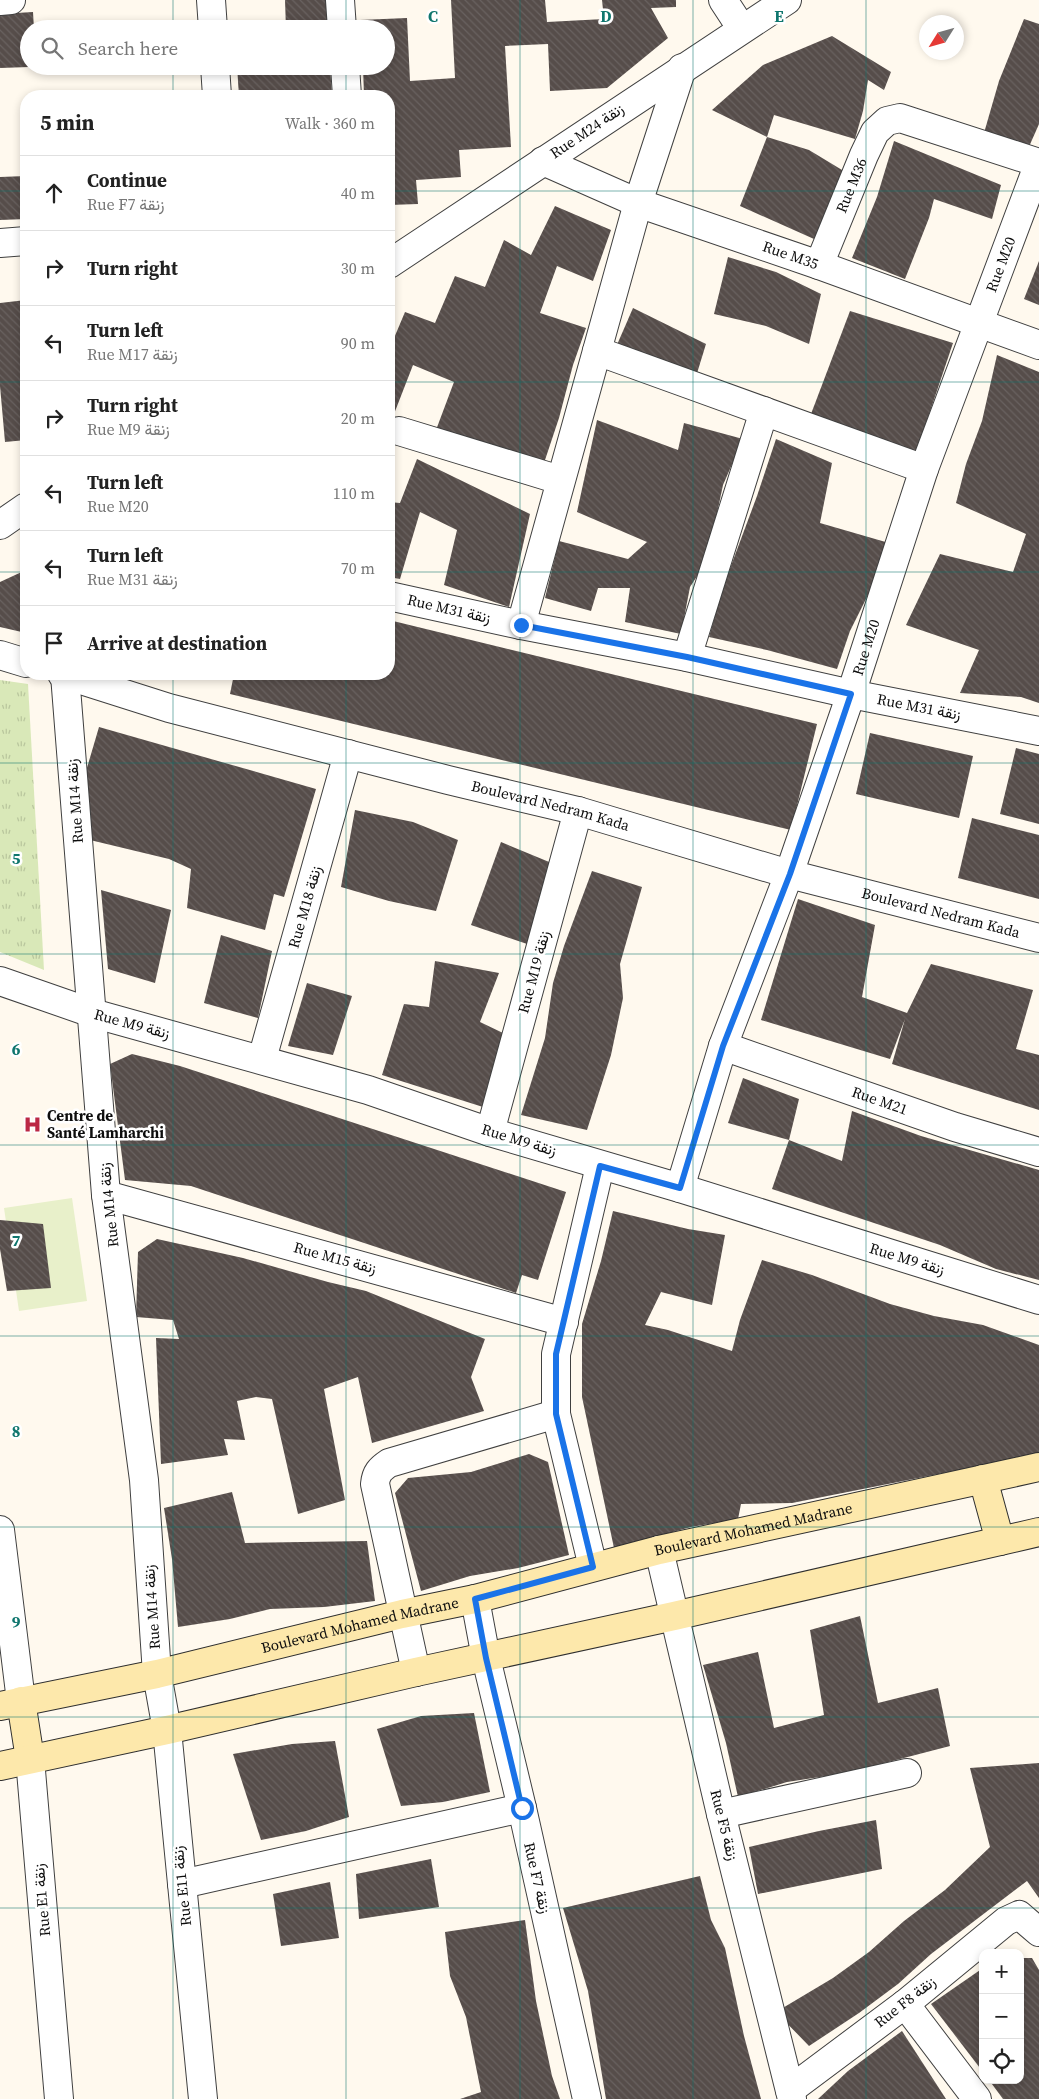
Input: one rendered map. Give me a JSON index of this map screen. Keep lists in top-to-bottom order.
{
  "streets": {
    "street": [
      "Rue M24 زنقة",
      "Rue M36",
      "Rue M35",
      "Rue M20",
      "Rue M31 زنقة",
      "Rue M14 زنقة",
      "Boulevard Nedram Kada",
      "Rue M18 زنقة",
      "Rue M19 زنقة",
      "Rue M9 زنقة",
      "Rue M21",
      "Rue M15 زنقة",
      "Boulevard Mohamed Madrane",
      "Rue F5 زنقة",
      "Rue F7 زنقة",
      "Rue E11 زنقة",
      "Rue E1 زنقة",
      "Rue F8 زنقة"
    ]
  },
  "crossings": [
    ["Rue M24 زنقة", "Rue M35"],
    ["Rue M36", "Rue M35"],
    ["Rue M36", "Rue M20"],
    ["Rue M35", "Rue M20"],
    ["Rue M20", "Rue M31 زنقة"],
    ["Rue M20", "Boulevard Nedram Kada"],
    ["Rue M20", "Rue M9 زنقة"],
    ["Rue M20", "Rue M21"],
    ["Rue M14 زنقة", "Rue M9 زنقة"],
    ["Rue M14 زنقة", "Rue M15 زنقة"],
    ["Rue M14 زنقة", "Boulevard Mohamed Madrane"],
    ["Rue M14 زنقة", "Rue E11 زنقة"],
    ["Boulevard Nedram Kada", "Rue M18 زنقة"],
    ["Boulevard Nedram Kada", "Rue M19 زنقة"],
    ["Rue M18 زنقة", "Rue M9 زنقة"],
    ["Rue M19 زنقة", "Rue M9 زنقة"],
    ["Boulevard Mohamed Madrane", "Rue F5 زنقة"],
    ["Boulevard Mohamed Madrane", "Rue F7 زنقة"],
    ["Boulevard Mohamed Madrane", "Rue E11 زنقة"],
    ["Boulevard Mohamed Madrane", "Rue E1 زنقة"],
    ["Rue F5 زنقة", "Rue F8 زنقة"]
  ],
  "places": {
    "hospital": ["Centre de Santé Lamharchi"]
  },
  "north": "bottom left",
  "page": {
    "search": "Search here",
    "heading": ["5 min", "Walk · 360 m"],
    "list": [
      ["Continue", "Rue F7 زنقة", "40 m"],
      ["Turn right", "30 m"],
      ["Turn left", "Rue M17 زنقة", "90 m"],
      ["Turn right", "Rue M9 زنقة", "20 m"],
      ["Turn left", "Rue M20", "110 m"],
      ["Turn left", "Rue M31 زنقة", "70 m"],
      "Arrive at destination"
    ],
    "map_buttons": ["+", "−"]
  },
  "grid": {
    "columns": ["C", "D", "E"],
    "rows": [
      "5",
      "6",
      "7",
      "8",
      "9"
    ]
  }
}
